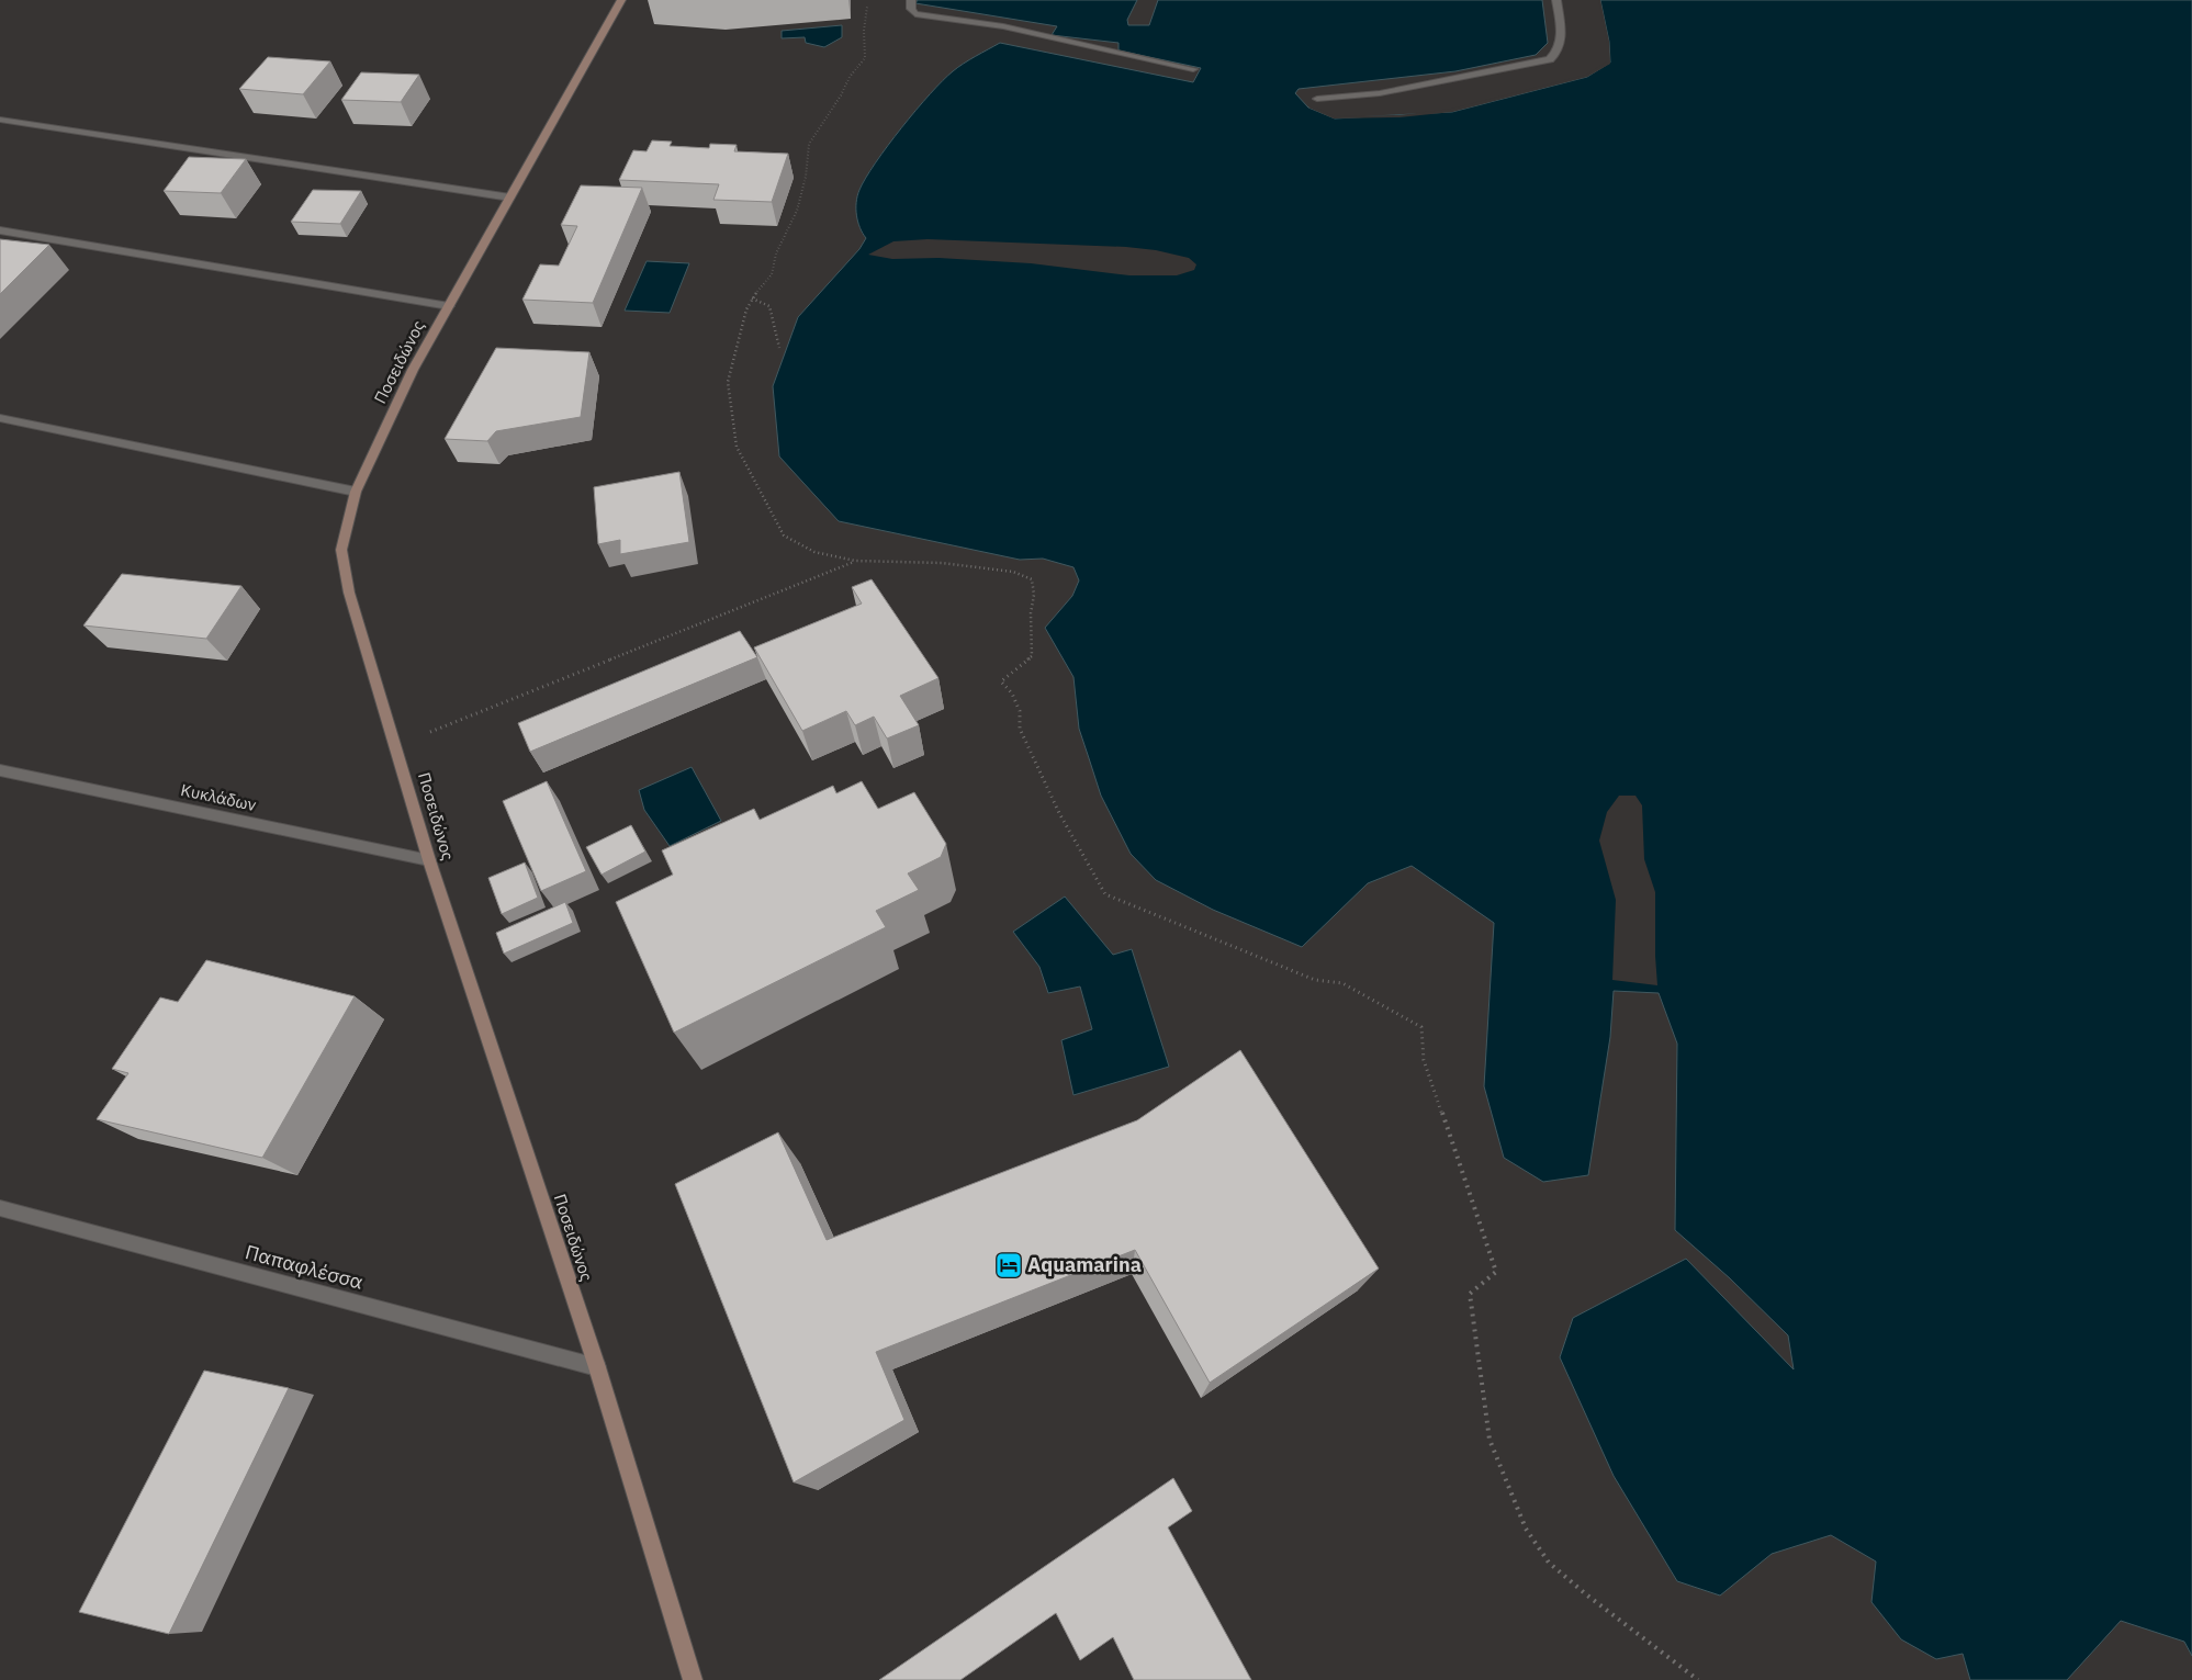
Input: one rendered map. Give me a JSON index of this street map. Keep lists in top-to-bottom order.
{
  "streets": {
    "street": ["Ποσειδώνος", "Κυκλάδων", "Παπαφλέσσα"]
  },
  "crossings": [
    ["Ποσειδώνος", "Κυκλάδων"],
    ["Ποσειδώνος", "Παπαφλέσσα"]
  ],
  "places": {
    "hotel": ["Aquamarina"]
  }
}
